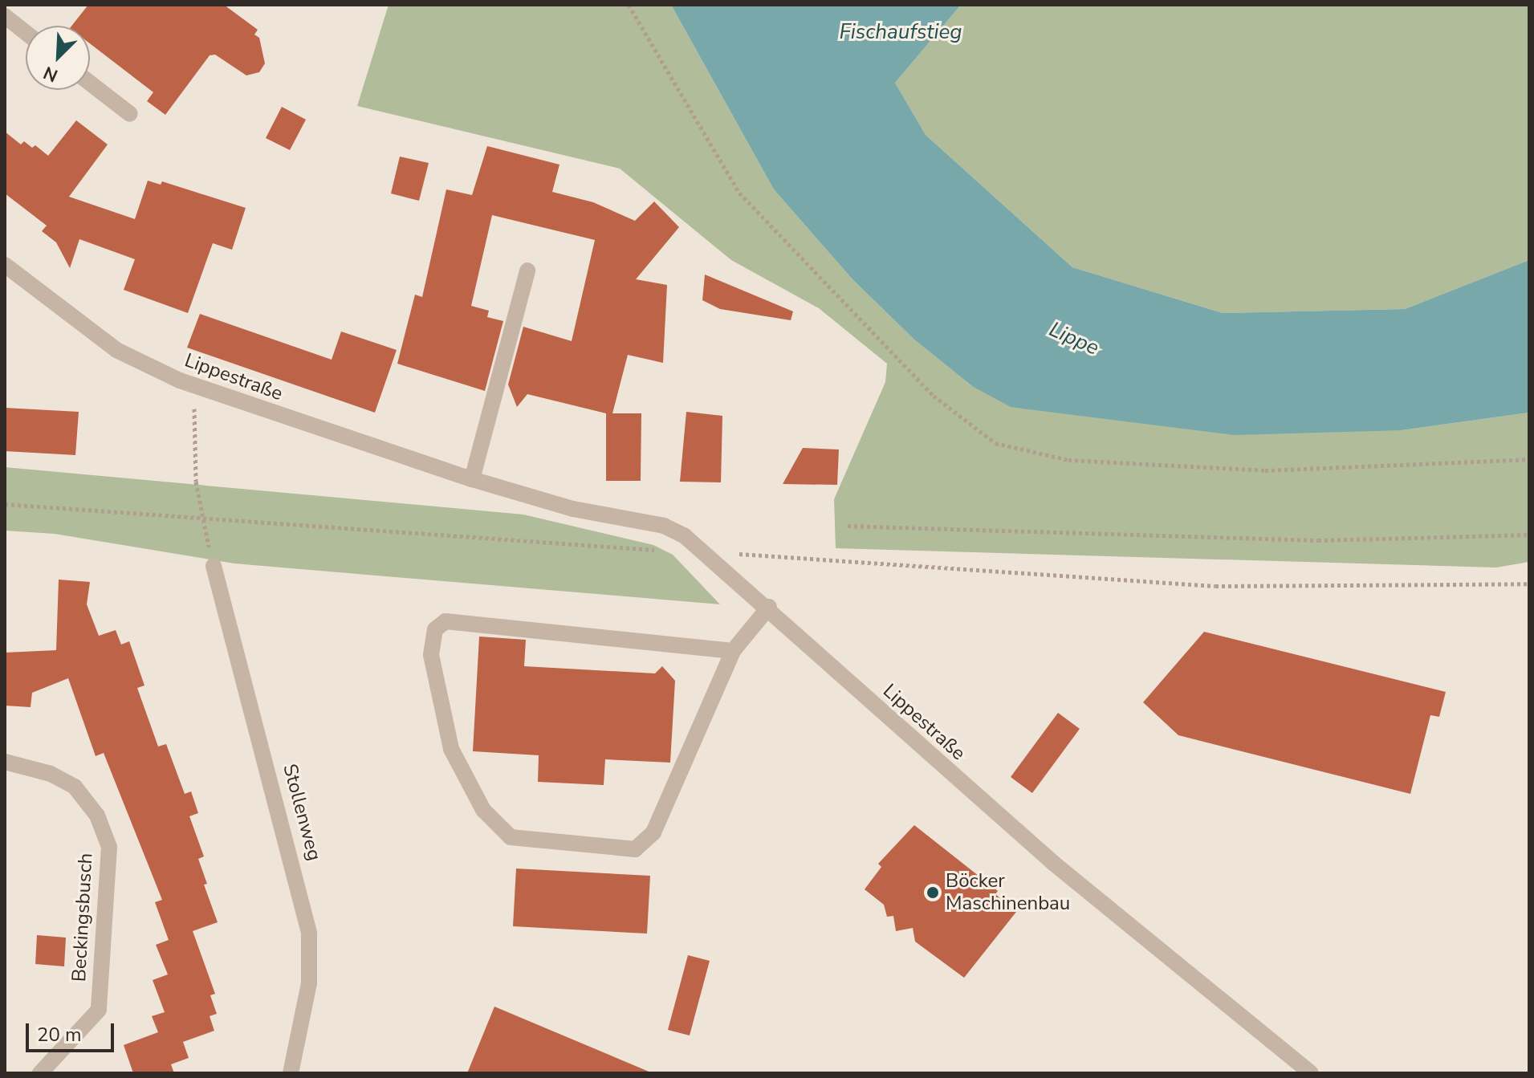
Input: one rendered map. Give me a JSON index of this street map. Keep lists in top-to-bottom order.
{
  "streets": {
    "street": ["Lippestraße", "Stollenweg", "Beckingsbusch"]
  },
  "water": ["Fischaufstieg", "Lippe"],
  "places": ["Böcker Maschinenbau"],
  "scale_bar": "20 m",
  "north": "bottom left"
}
